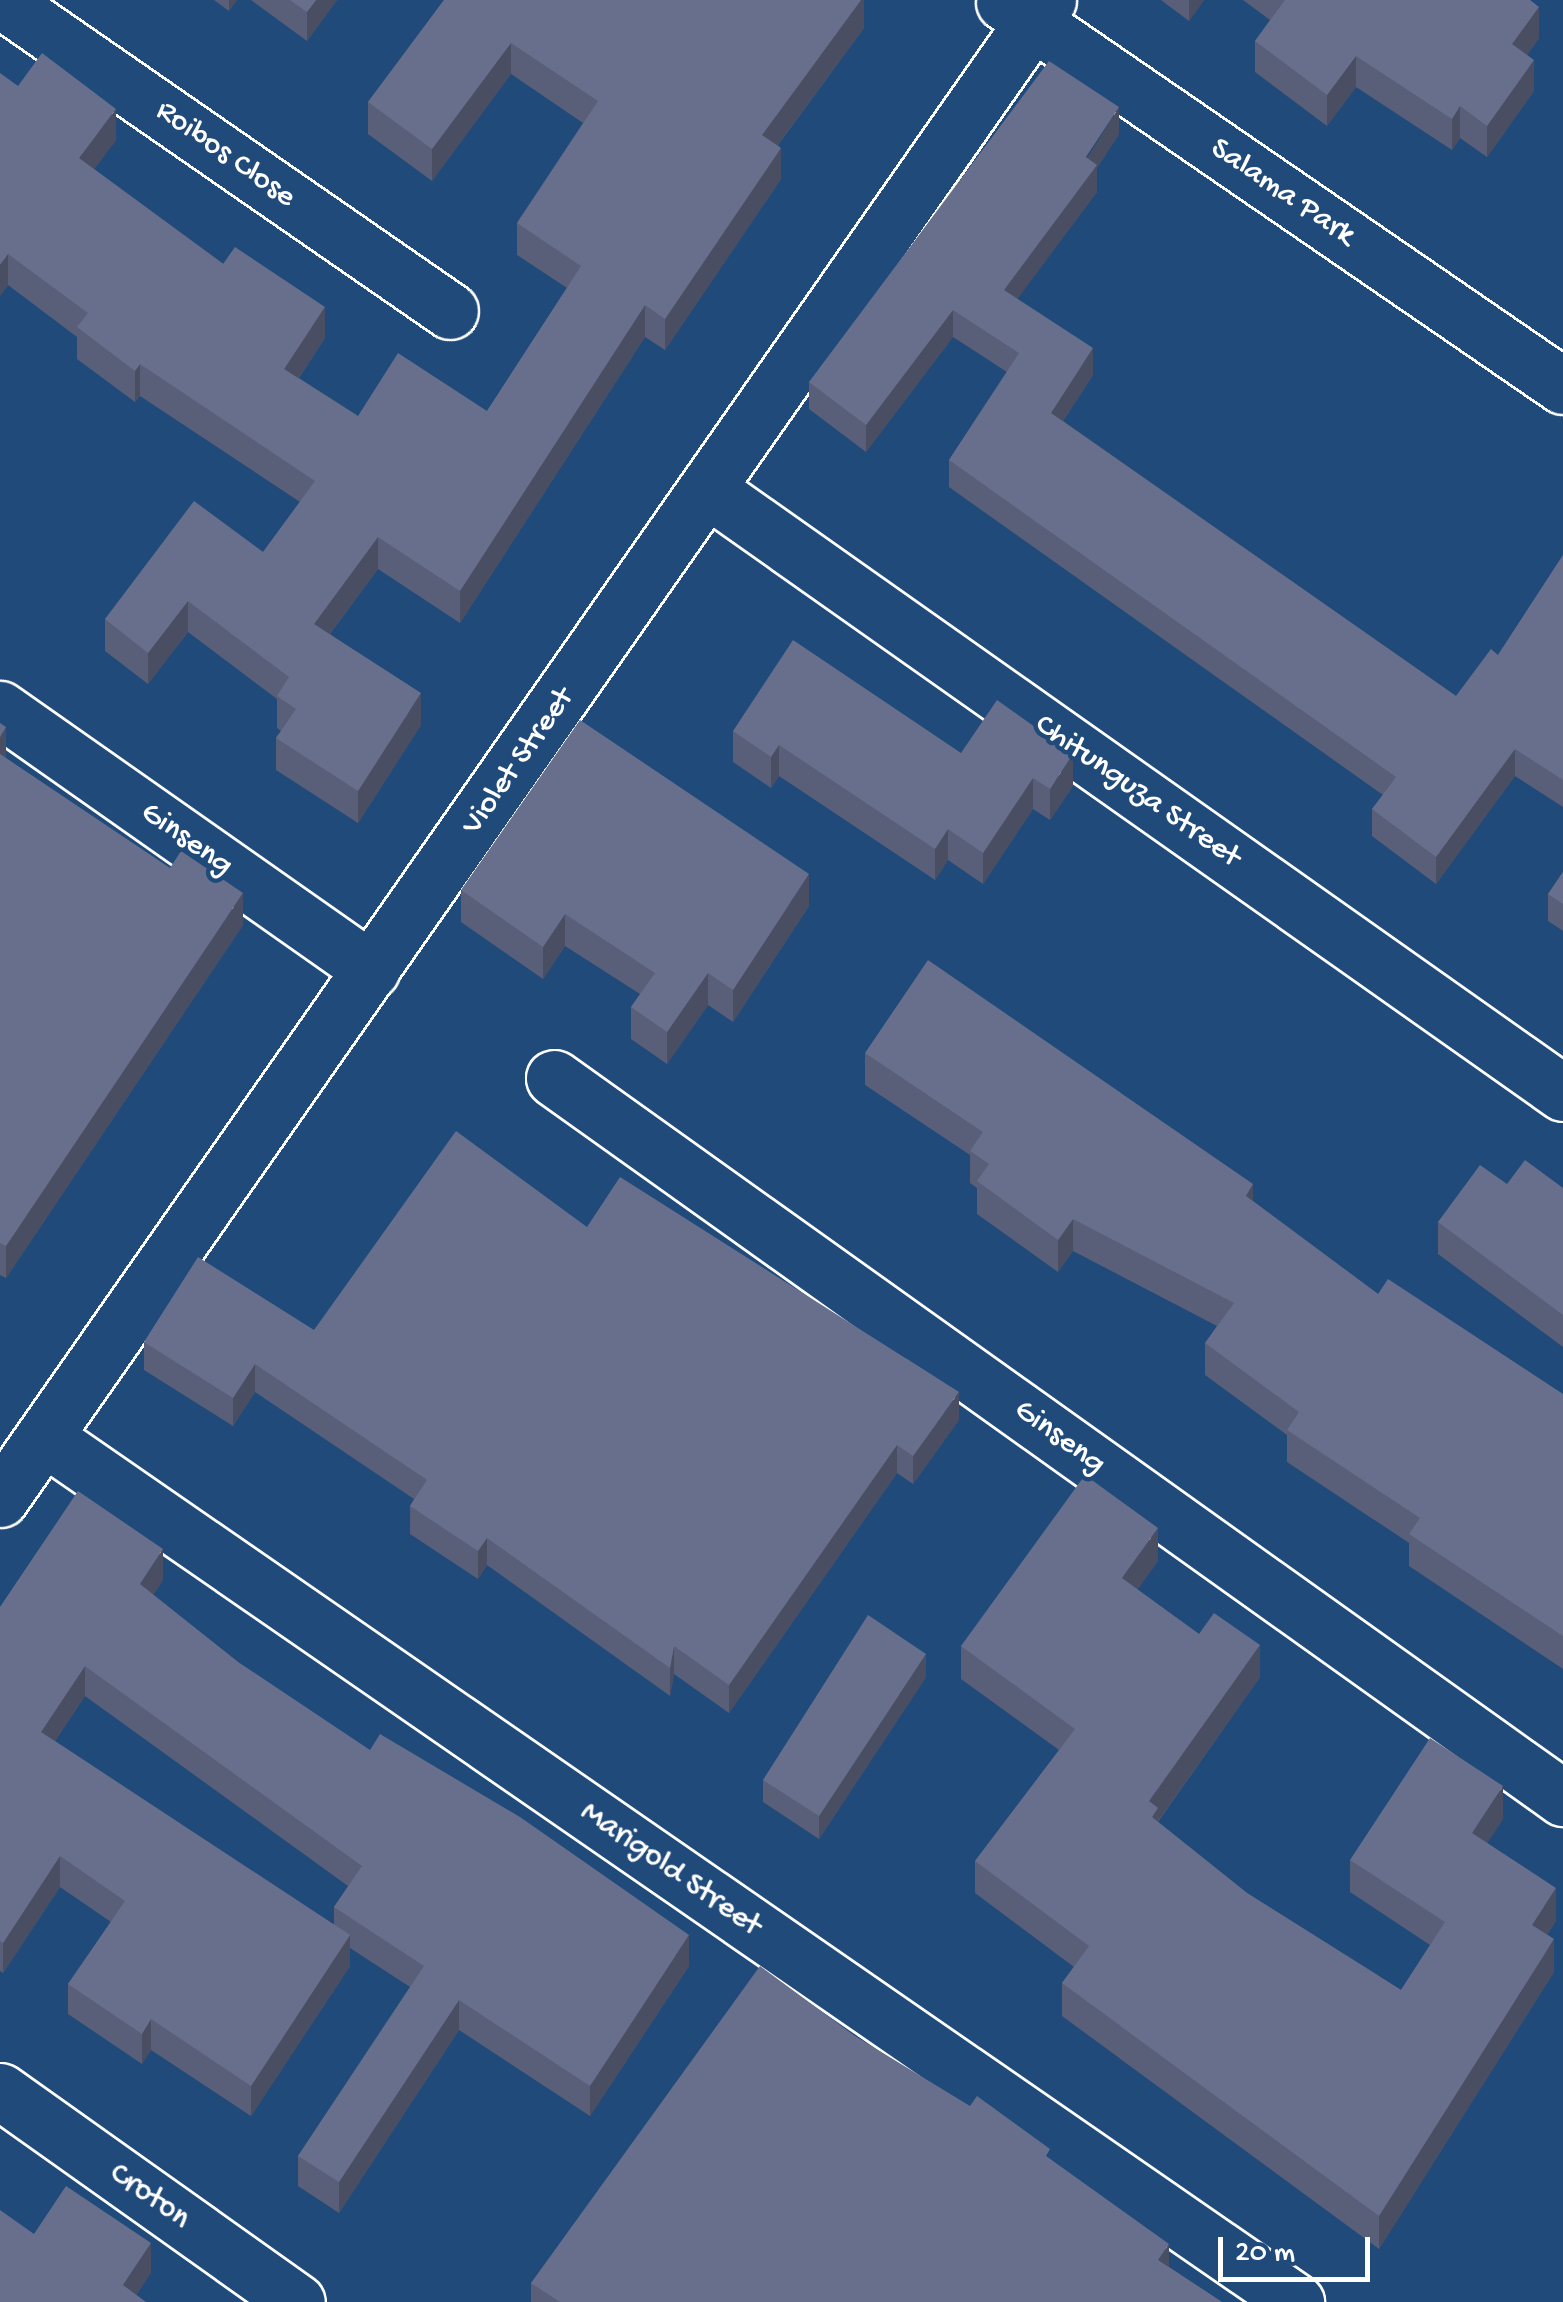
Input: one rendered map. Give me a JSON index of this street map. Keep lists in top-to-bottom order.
{
  "streets": {
    "street": [
      "Roibos Close",
      "Salama Park",
      "Violet Street",
      "Chitunguza Street",
      "Ginseng",
      "Marigold Street",
      "Croton"
    ]
  },
  "crossings": [
    ["Salama Park", "Violet Street"],
    ["Violet Street", "Chitunguza Street"],
    ["Violet Street", "Ginseng"],
    ["Violet Street", "Marigold Street"]
  ],
  "scale_bar": "20 m"
}
